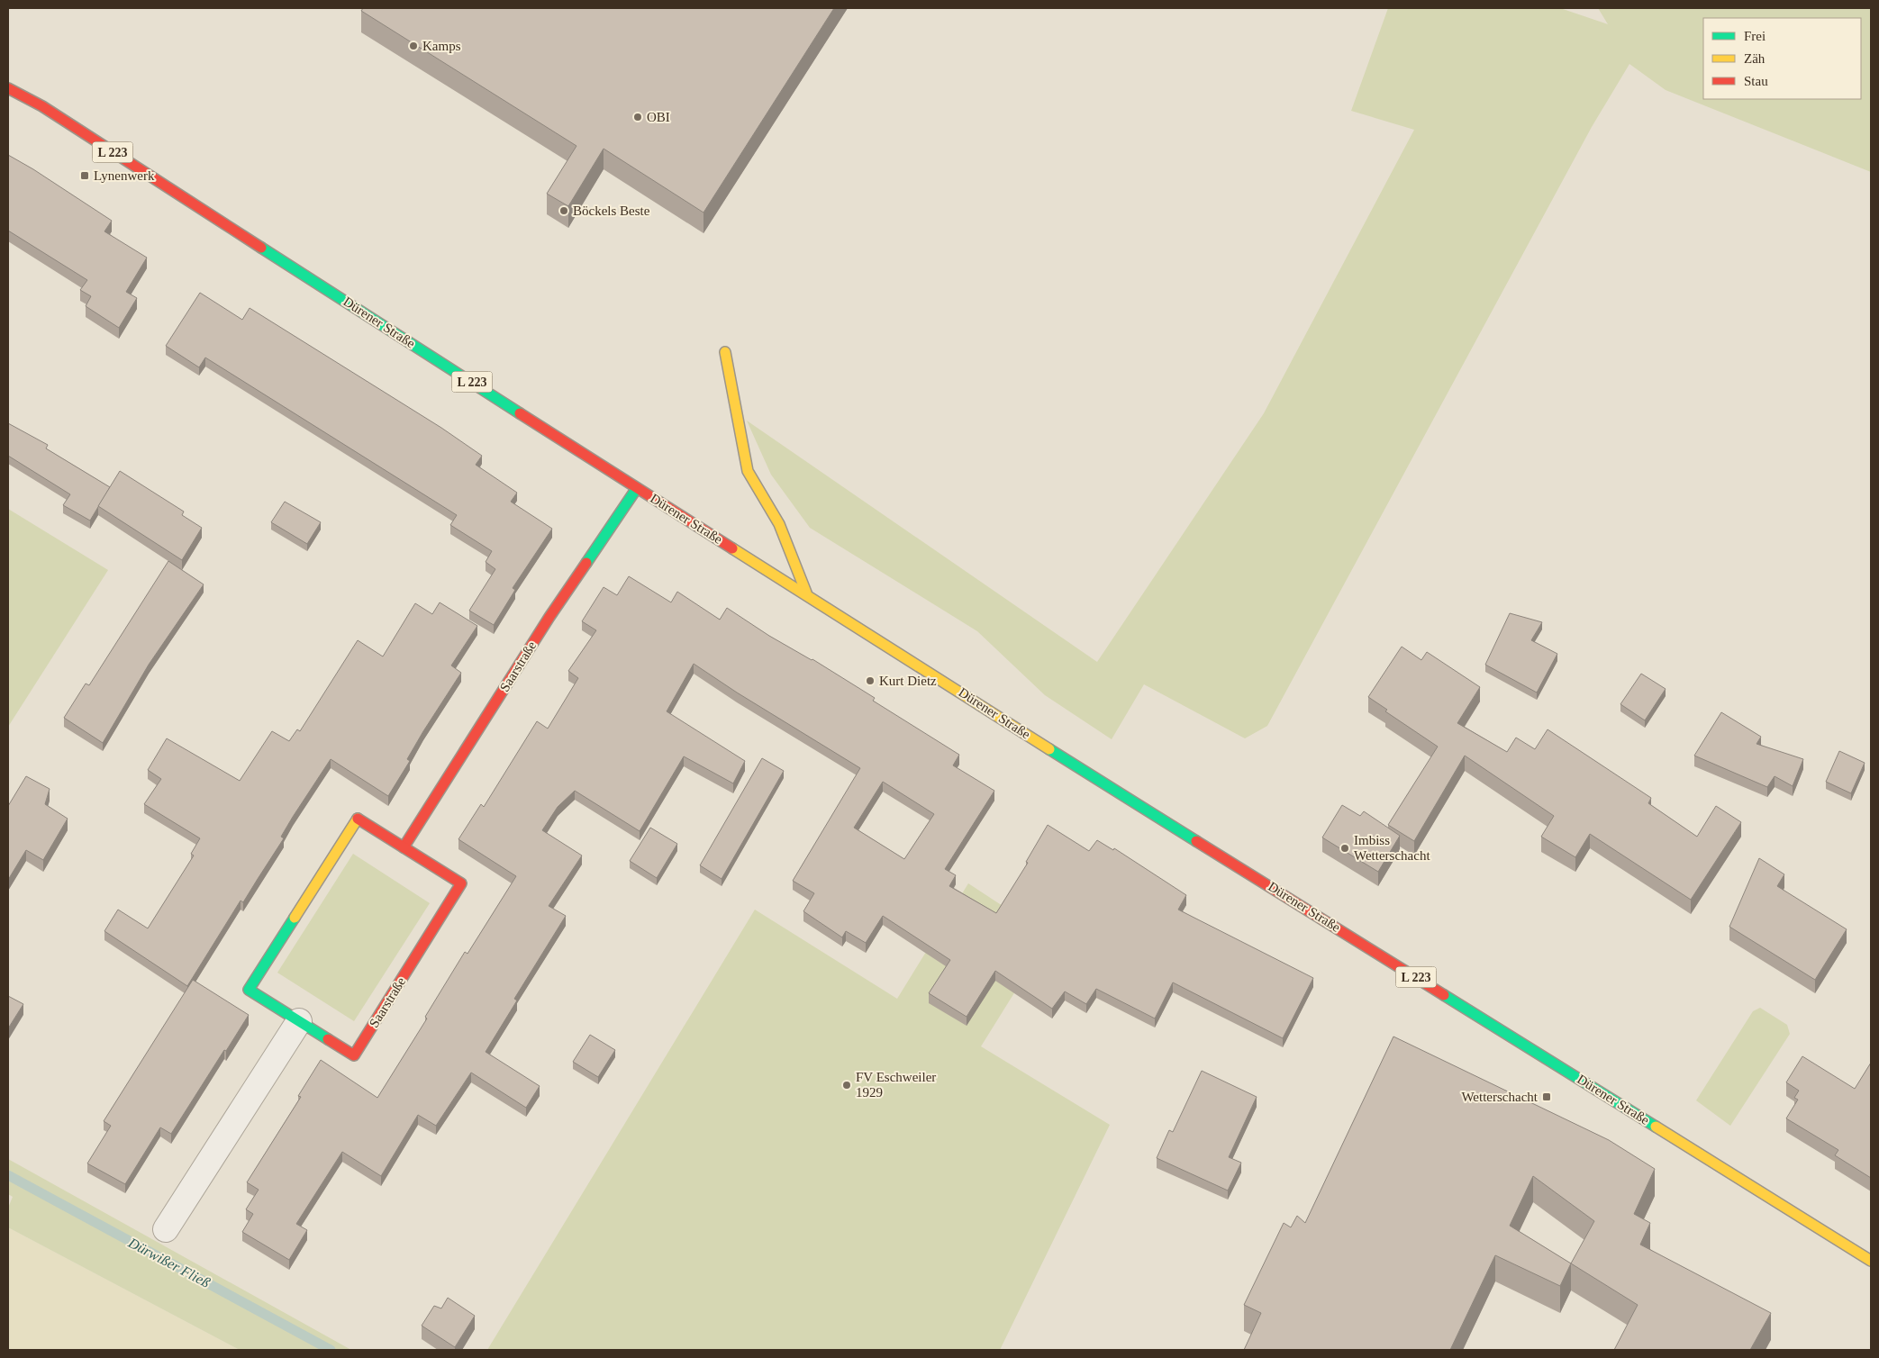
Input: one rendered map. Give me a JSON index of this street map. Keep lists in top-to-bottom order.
{
  "streets": {
    "main road": ["L 223", "Dürener Straße", "Saarstraße"]
  },
  "crossings": [
    ["Dürener Straße", "Saarstraße"]
  ],
  "water": ["Dürwißer Fließ"],
  "places": {
    "other": [
      "Kamps",
      "OBI",
      "Böckels Beste",
      "Kurt Dietz",
      "Imbiss Wetterschacht",
      "FV Eschweiler 1929"
    ],
    "transit": ["Lynenwerk", "Wetterschacht"]
  },
  "legend": ["Frei", "Zäh", "Stau"]
}
